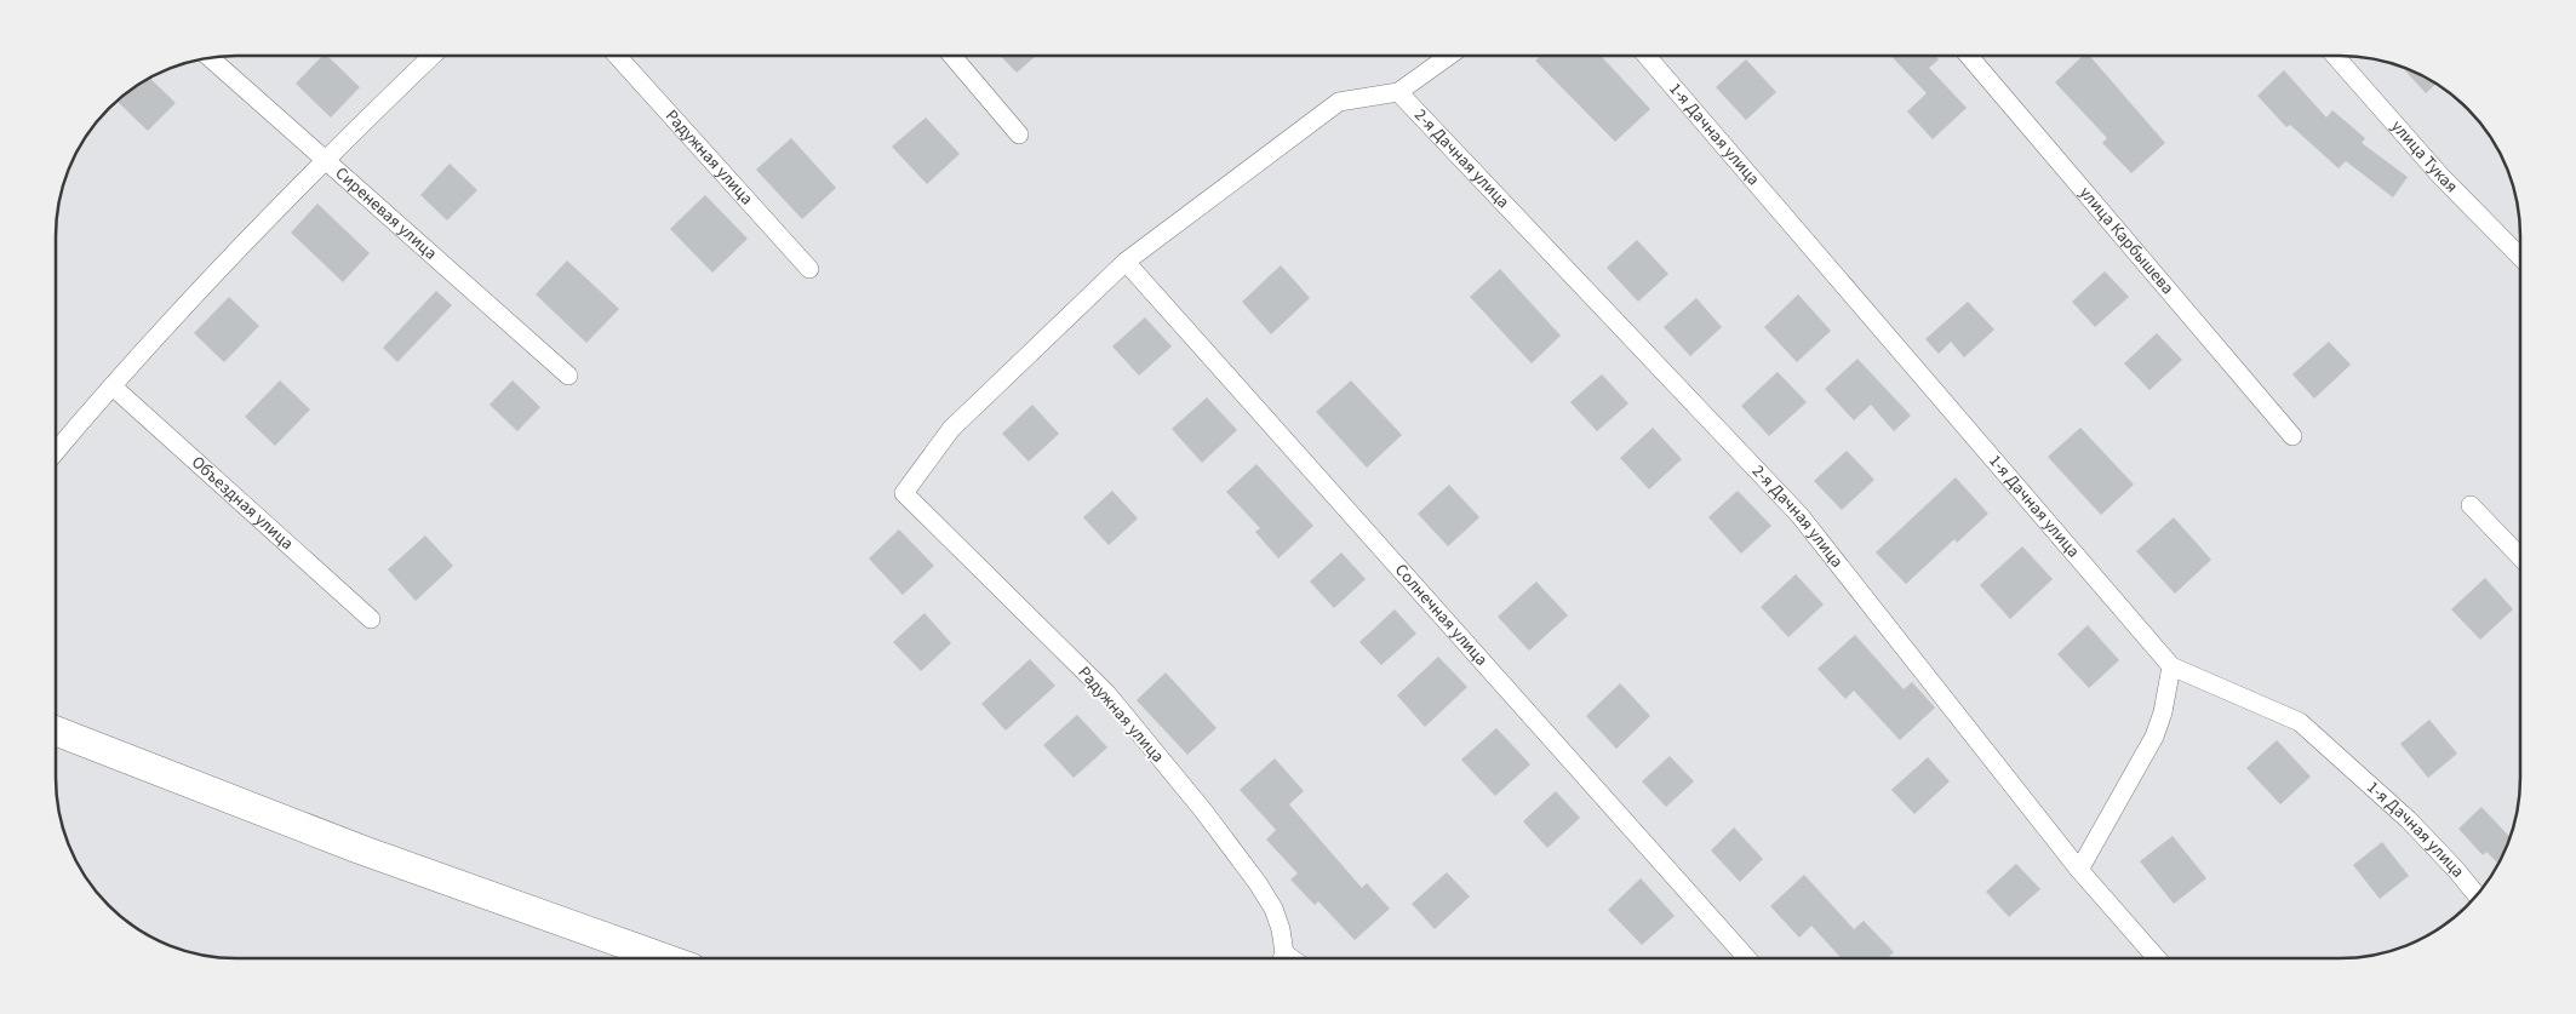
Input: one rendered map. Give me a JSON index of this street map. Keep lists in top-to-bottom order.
{
  "streets": {
    "street": [
      "1-я Дачная улица",
      "Радужная улица",
      "улица Тукая",
      "2-я Дачная улица",
      "Сиреневая улица",
      "улица Карбышева",
      "Объездная улица",
      "Солнечная улица"
    ]
  },
  "crossings": [
    ["Радужная улица", "Солнечная улица"]
  ]
}
